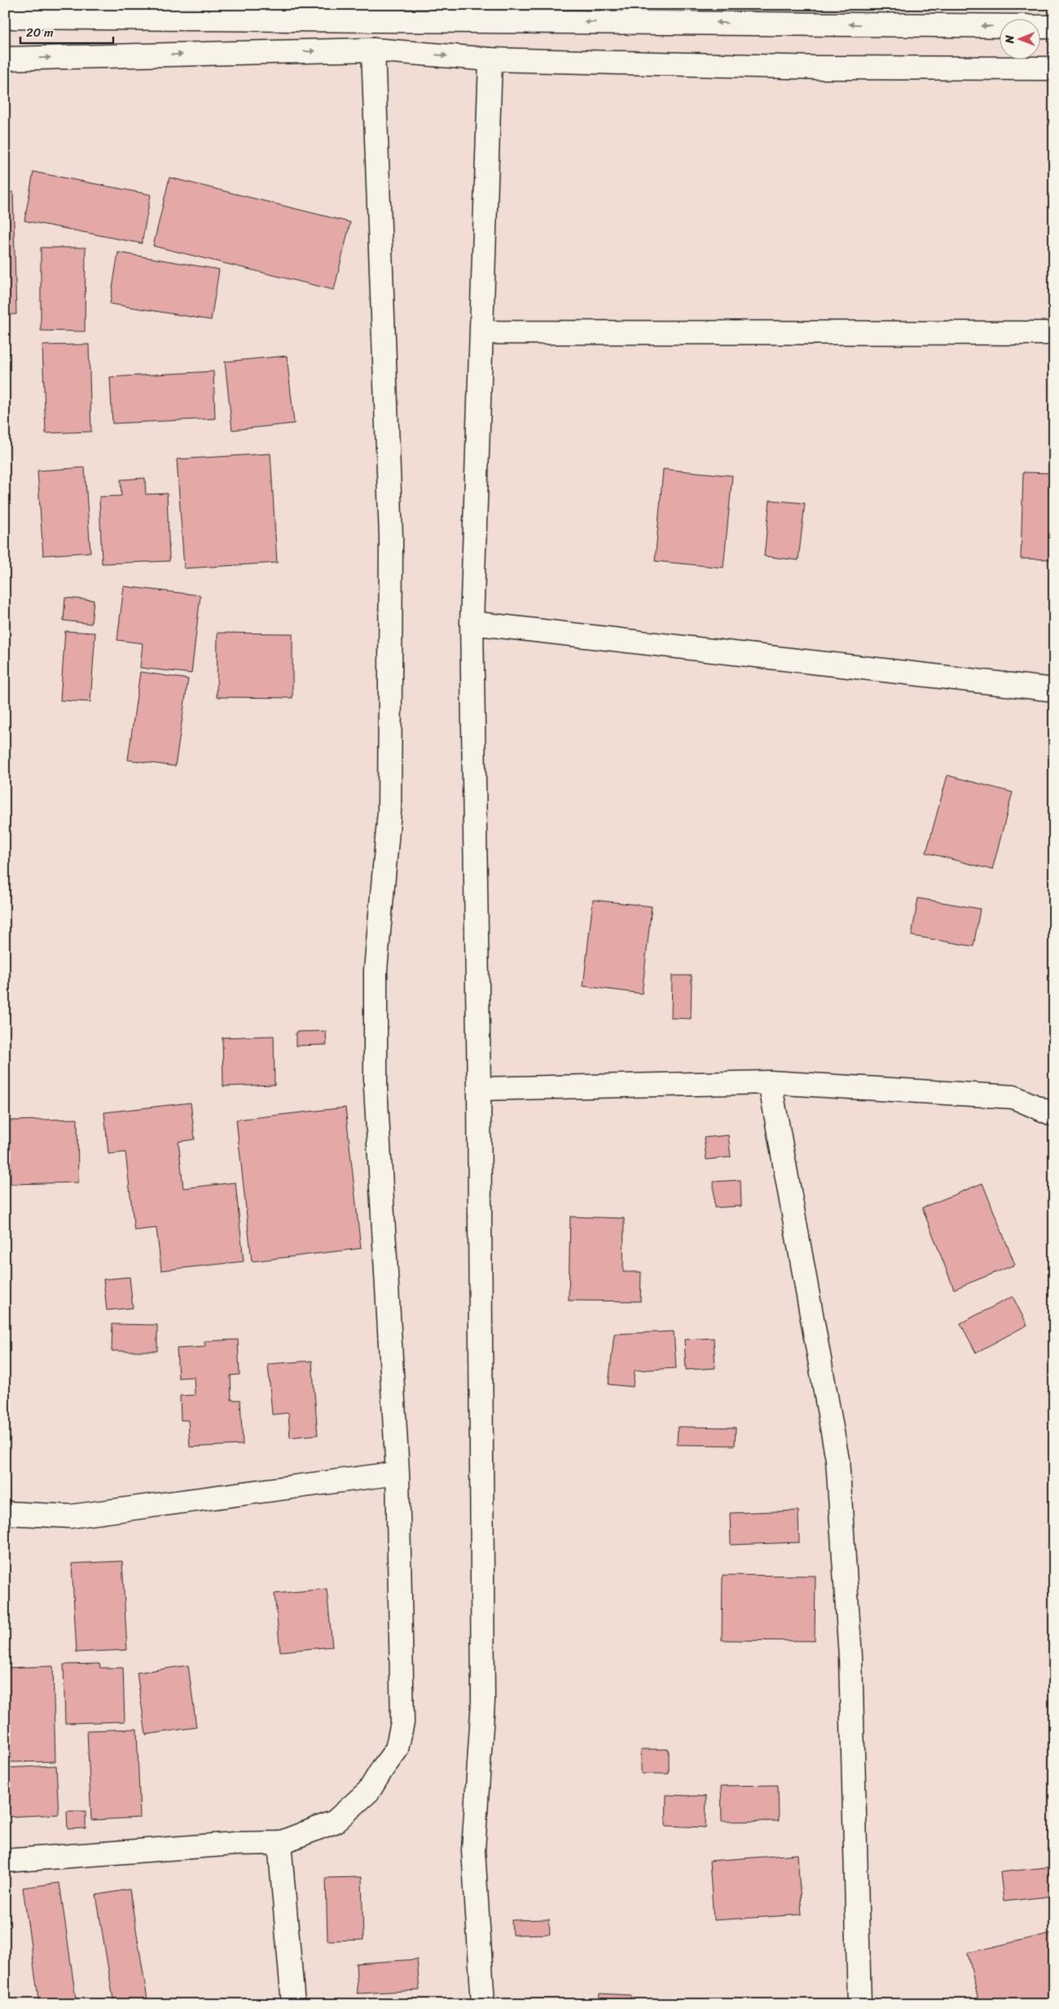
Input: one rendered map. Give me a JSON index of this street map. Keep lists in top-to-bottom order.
{
  "scale_bar": "20 m",
  "north": "left"
}
